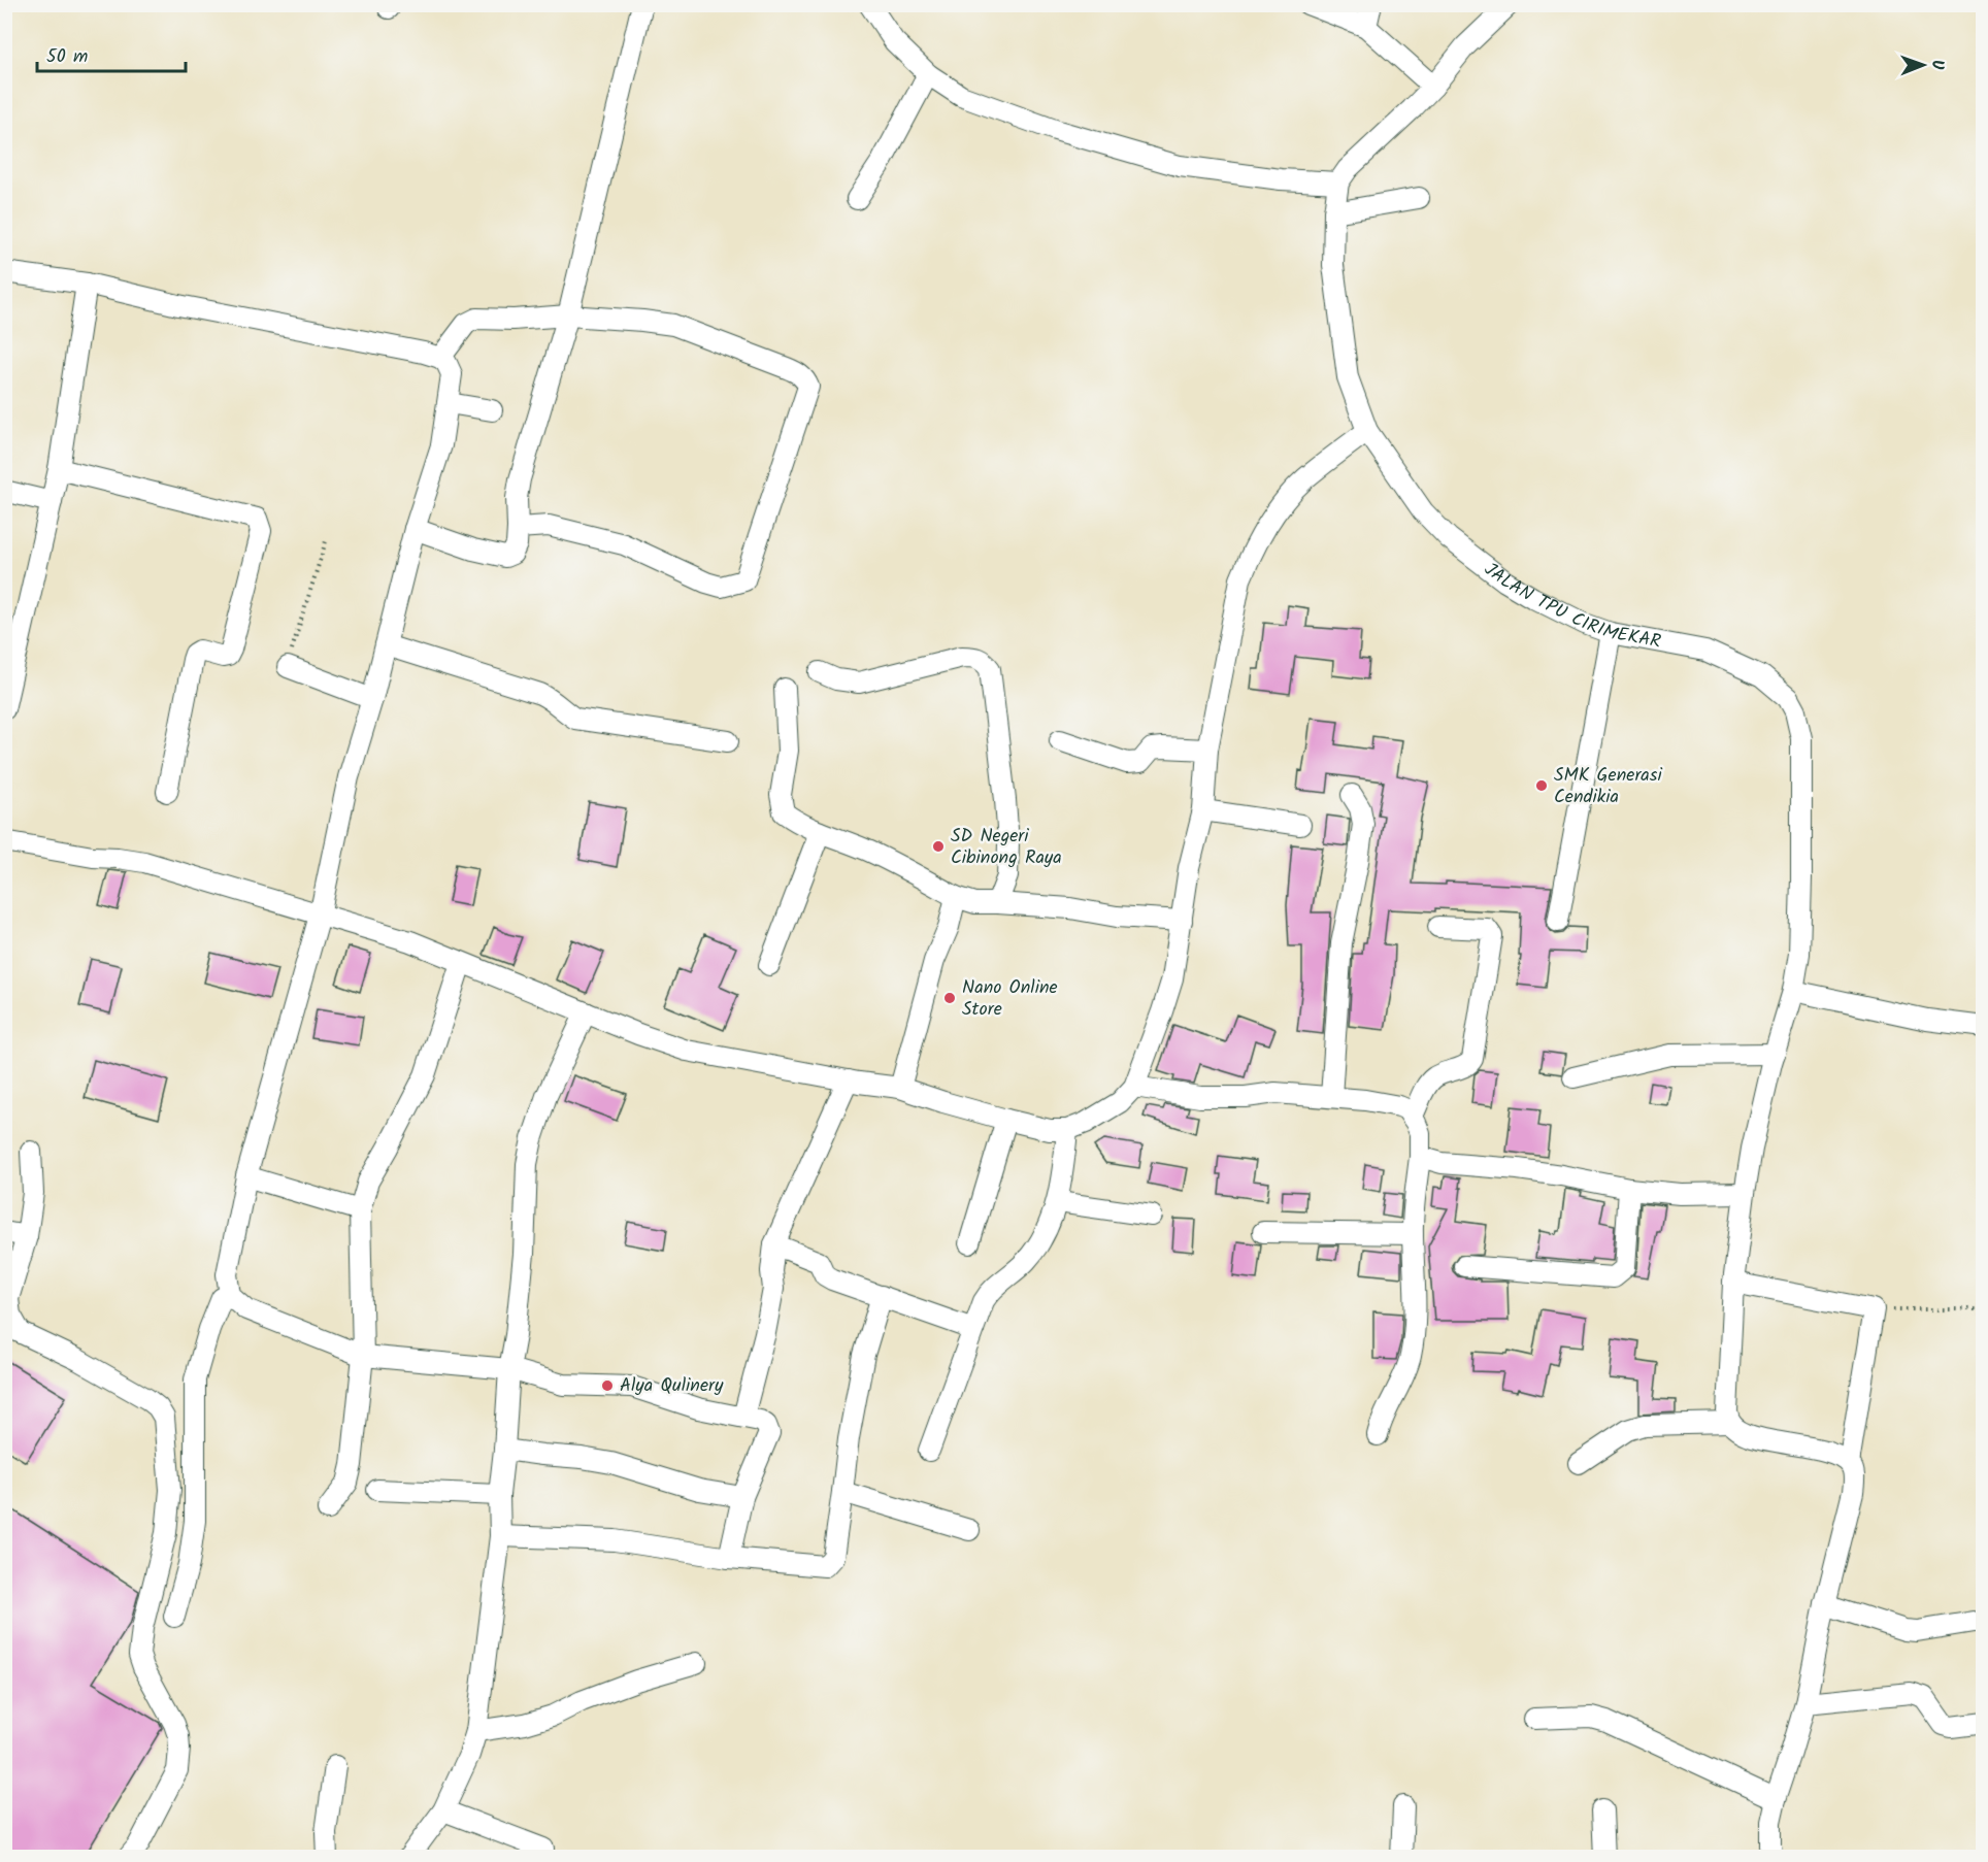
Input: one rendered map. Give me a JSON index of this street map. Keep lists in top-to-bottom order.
{
  "streets": {
    "street": ["JALAN TPU CIRIMEKAR"]
  },
  "places": [
    "SMK Generasi Cendikia",
    "SD Negeri Cibinong Raya",
    "Nano Online Store",
    "Alya Qulinery"
  ],
  "scale_bar": "50 m",
  "north": "right"
}
